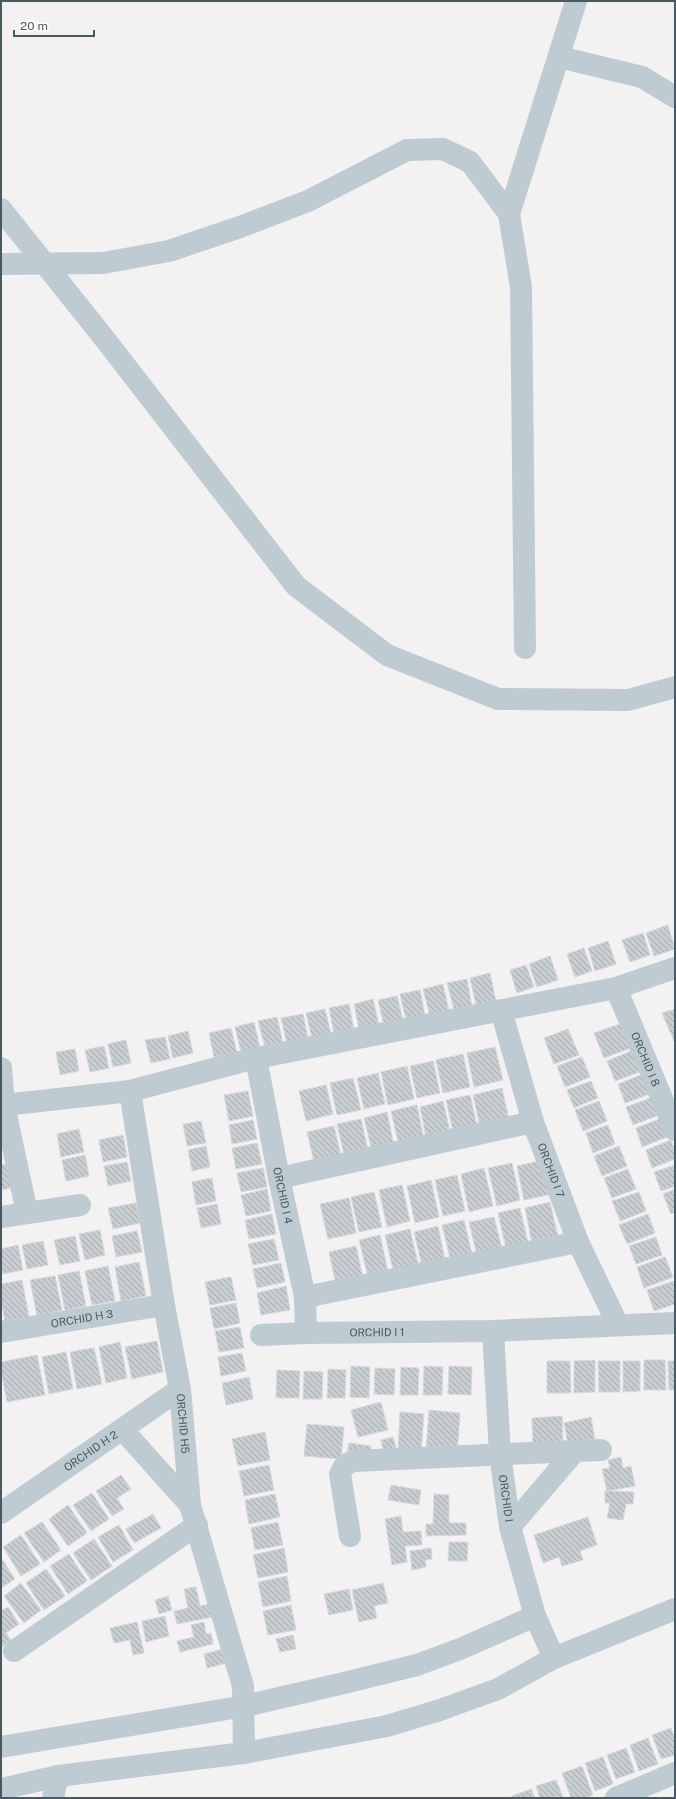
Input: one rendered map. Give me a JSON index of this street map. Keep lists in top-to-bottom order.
{
  "streets": {
    "street": [
      "ORCHID I 8",
      "ORCHID I 7",
      "ORCHID I 4",
      "ORCHID H 3",
      "ORCHID I 1",
      "ORCHID H5",
      "ORCHID H 2",
      "ORCHID I"
    ]
  },
  "crossings": [
    ["ORCHID I 7", "ORCHID I 1"],
    ["ORCHID I 4", "ORCHID I 1"],
    ["ORCHID H 3", "ORCHID H5"],
    ["ORCHID I 1", "ORCHID I"],
    ["ORCHID H5", "ORCHID H 2"]
  ],
  "scale_bar": "20 m"
}
